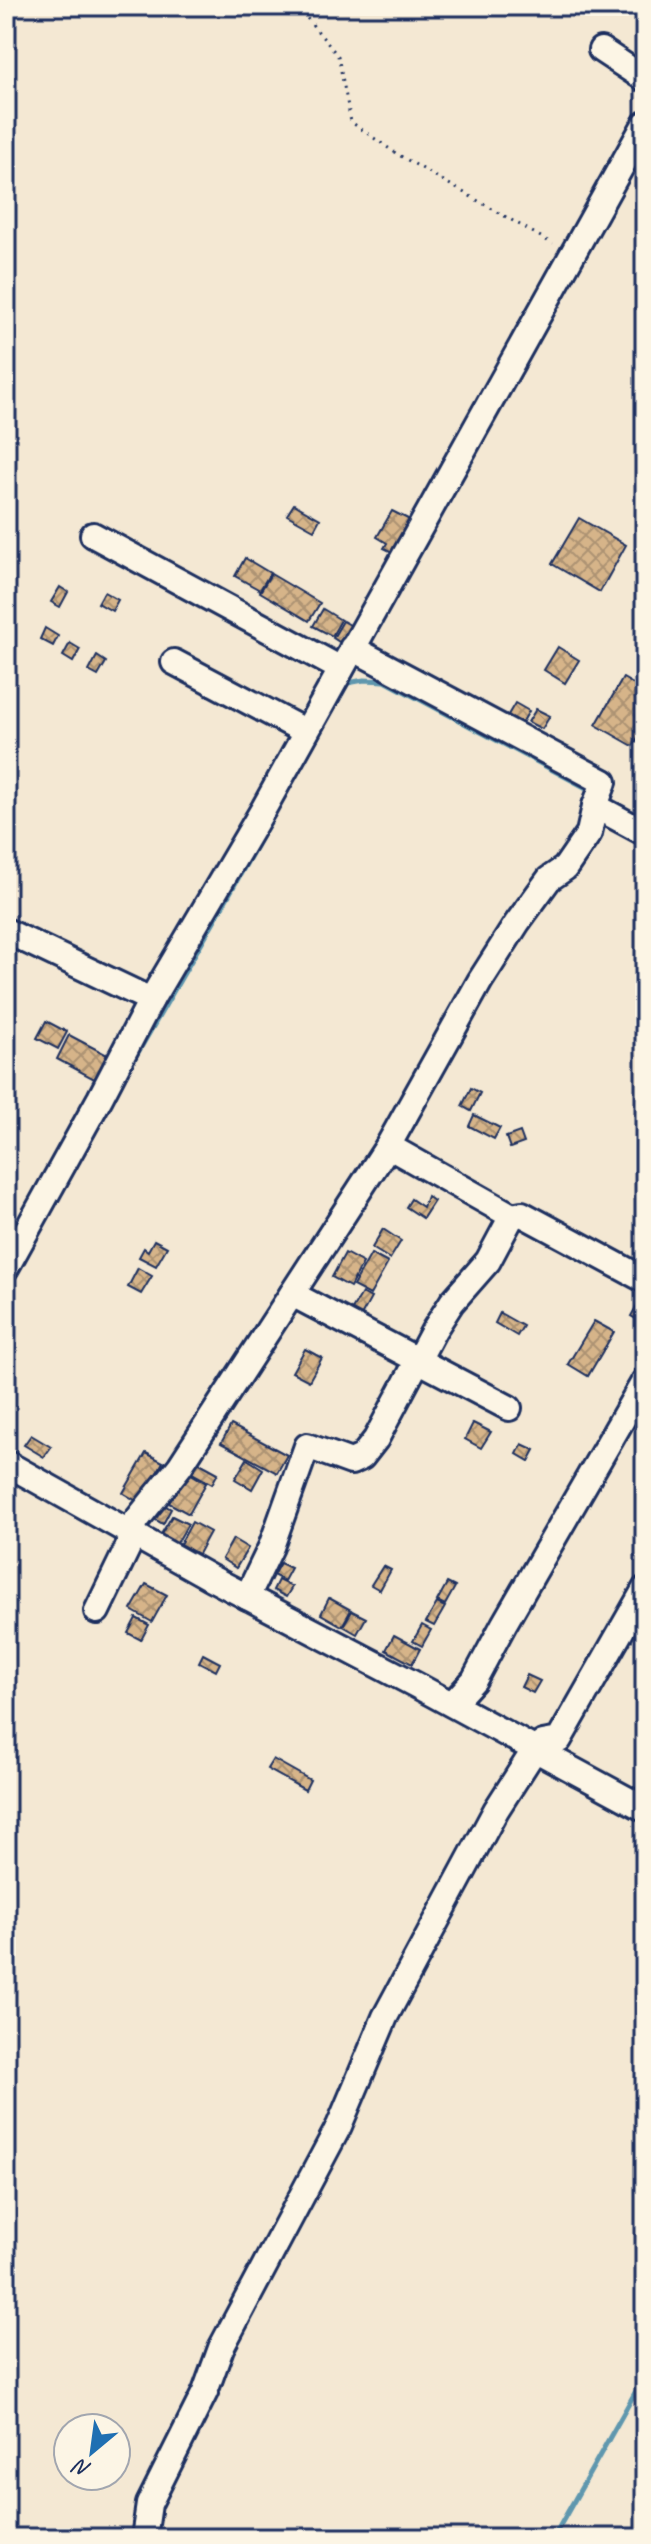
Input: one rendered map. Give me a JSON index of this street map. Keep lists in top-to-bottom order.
{
  "north": "bottom left"
}
